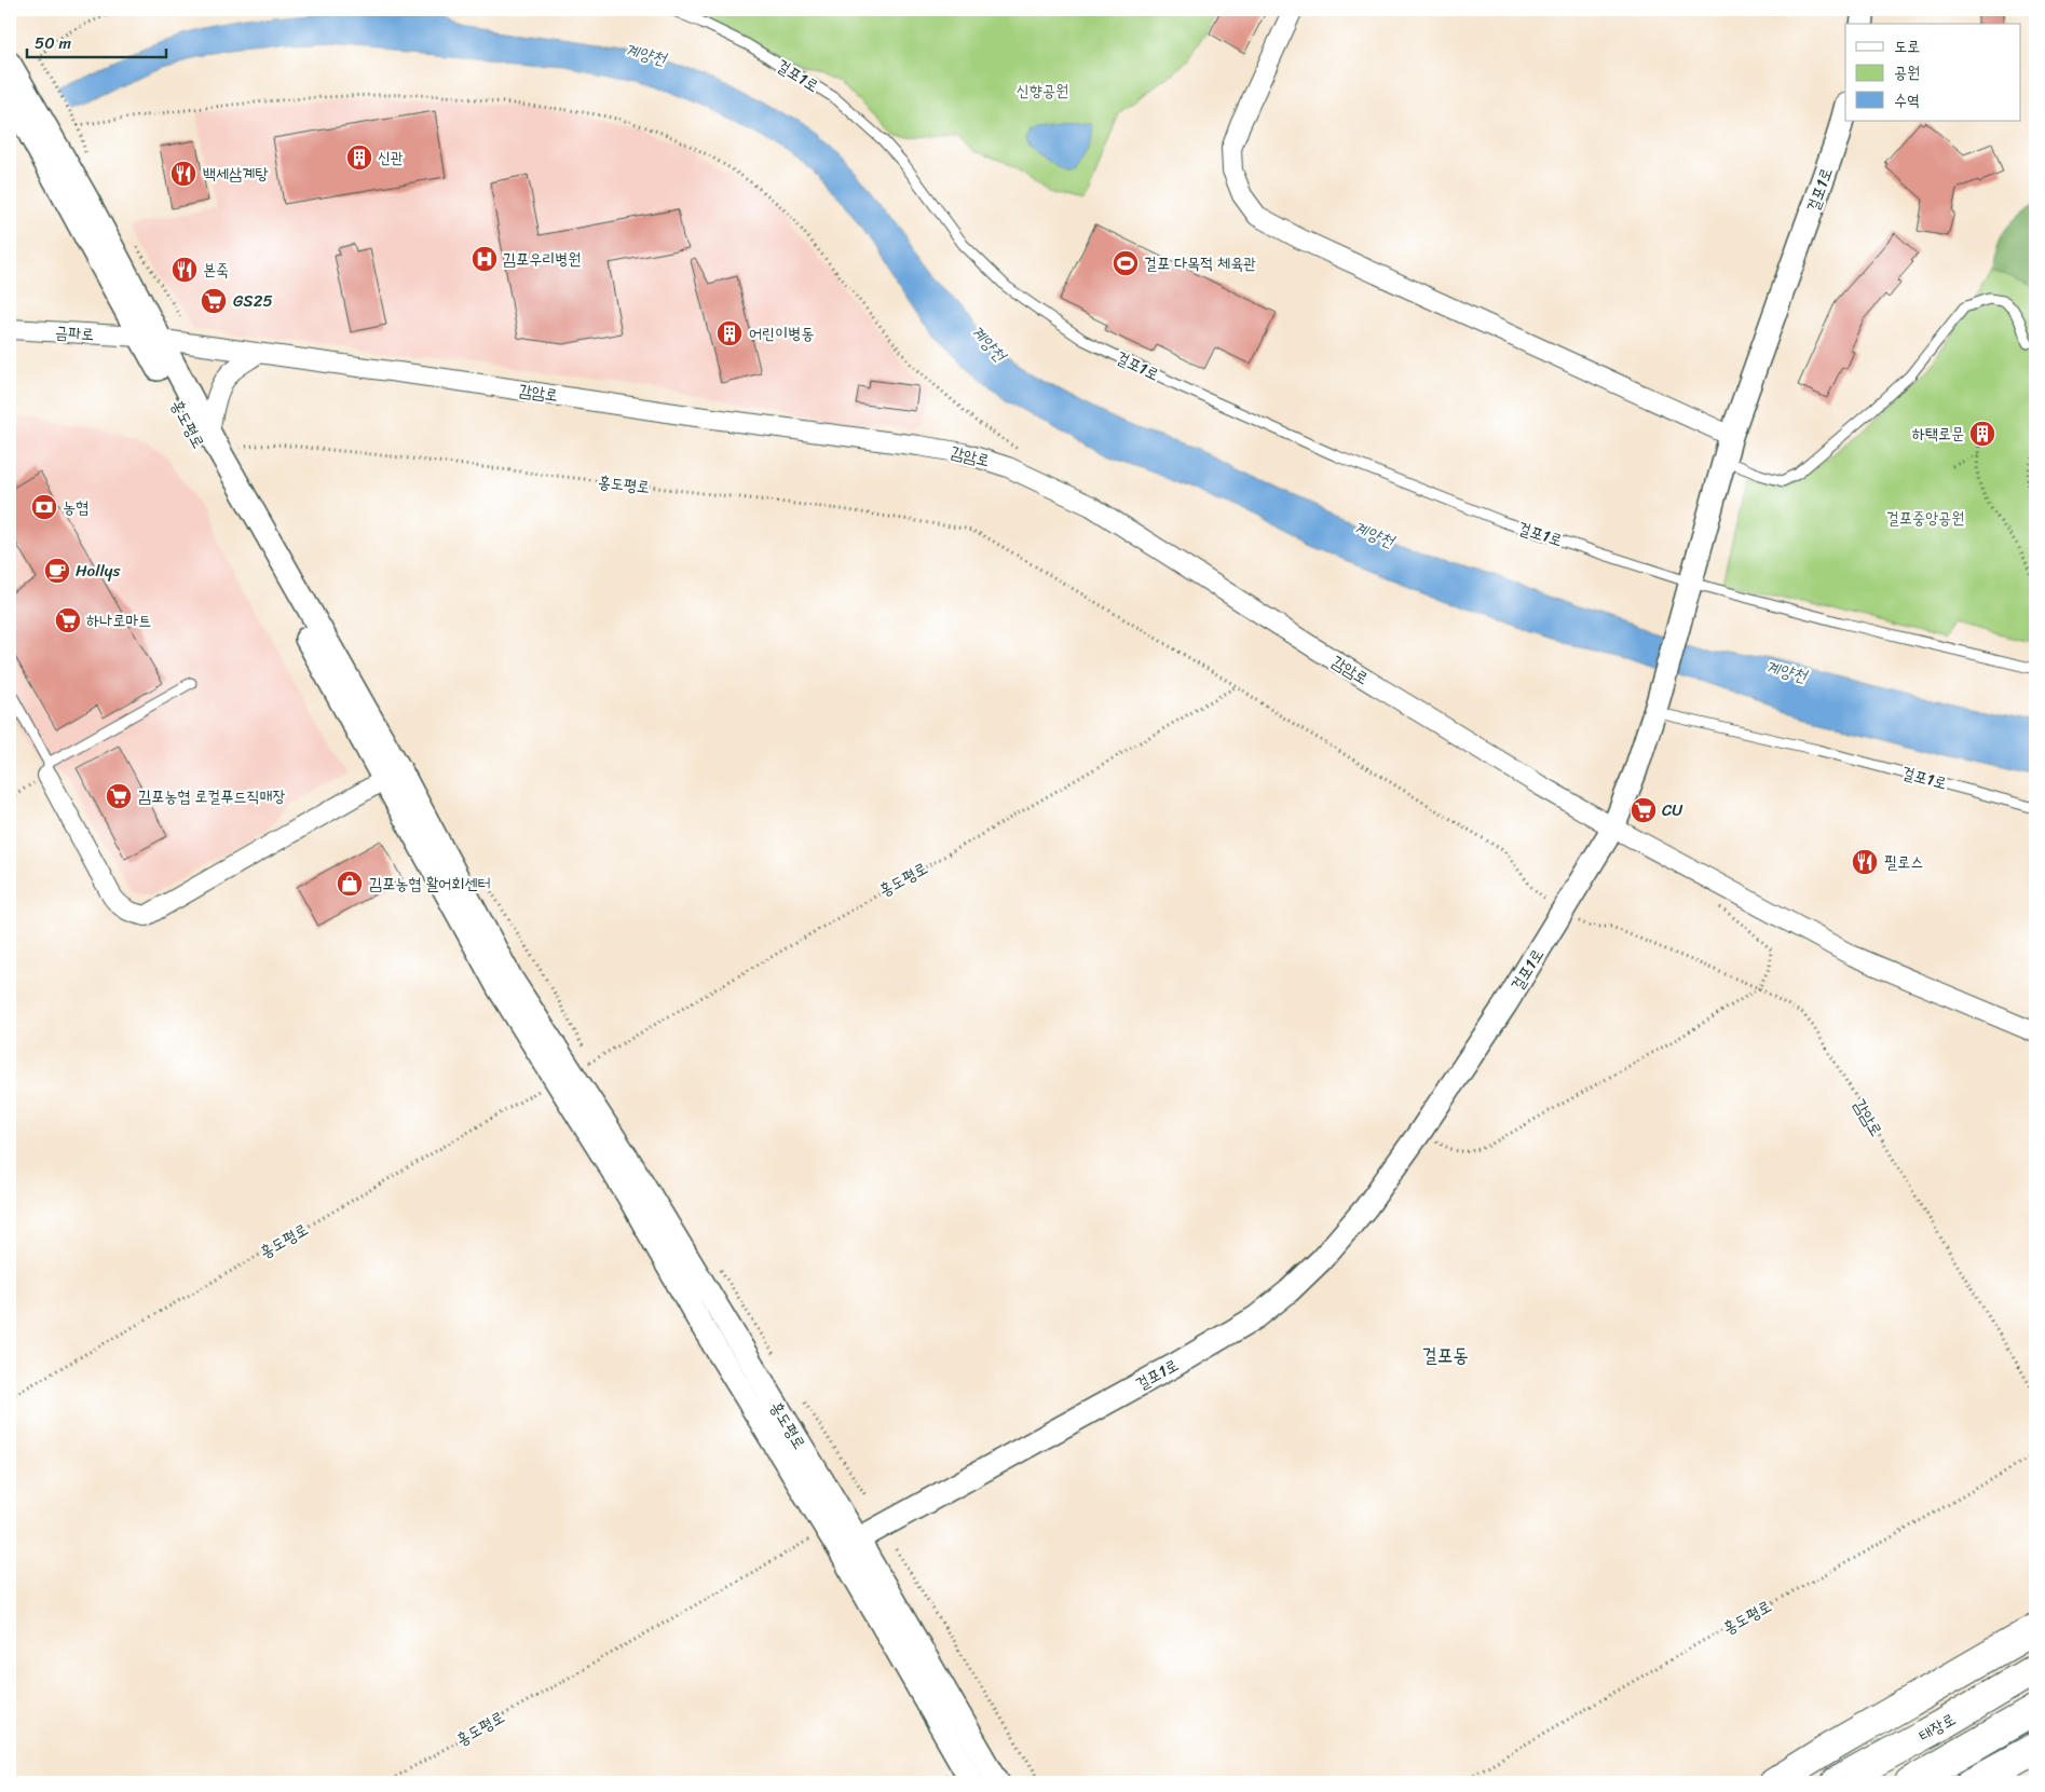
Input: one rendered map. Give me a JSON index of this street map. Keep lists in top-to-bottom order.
{
  "streets": {
    "main road": ["태장로"],
    "street": [
      "걸포1로",
      "금파로",
      "감암로",
      "홍도평로"
    ]
  },
  "crossings": [
    ["걸포1로", "감암로"],
    ["걸포1로", "홍도평로"],
    ["금파로", "감암로"],
    ["금파로", "홍도평로"],
    ["감암로", "홍도평로"]
  ],
  "districts": ["걸포동"],
  "water": ["계양천"],
  "parks": ["신향공원", "걸포중앙공원"],
  "places": {
    "building": ["신관", "어린이병동", "하택로문"],
    "restaurant": ["백세삼계탕", "본죽", "필로스"],
    "hospital": ["김포우리병원"],
    "sports": ["걸포 다목적 체육관"],
    "supermarket": [
      "GS25",
      "하나로마트",
      "김포농협 로컬푸드직매장",
      "CU"
    ],
    "bank": ["농협"],
    "cafe": ["Hollys"],
    "shop": ["김포농협 활어회센터"]
  },
  "legend": ["도로", "공원", "수역"],
  "scale_bar": "50 m"
}
